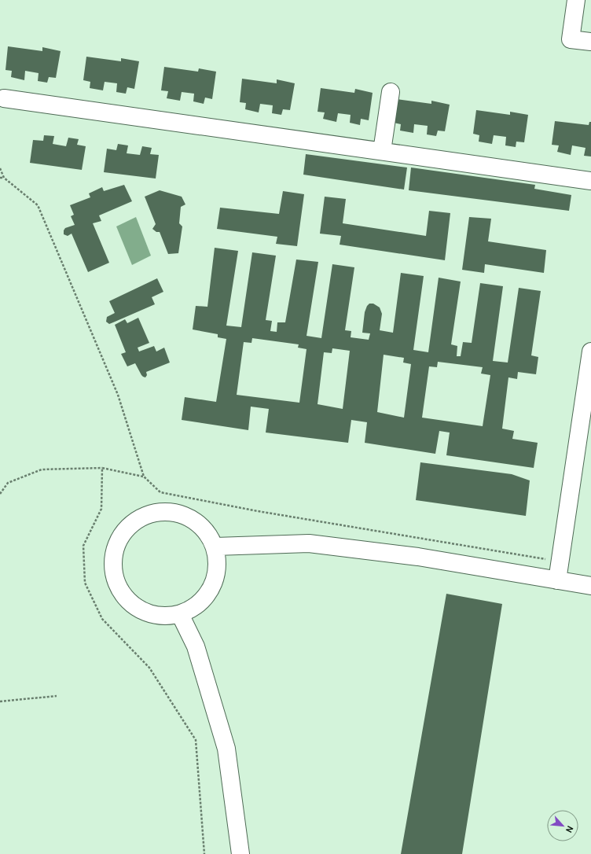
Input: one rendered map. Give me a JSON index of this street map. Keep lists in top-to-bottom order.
{
  "north": "bottom right"
}
